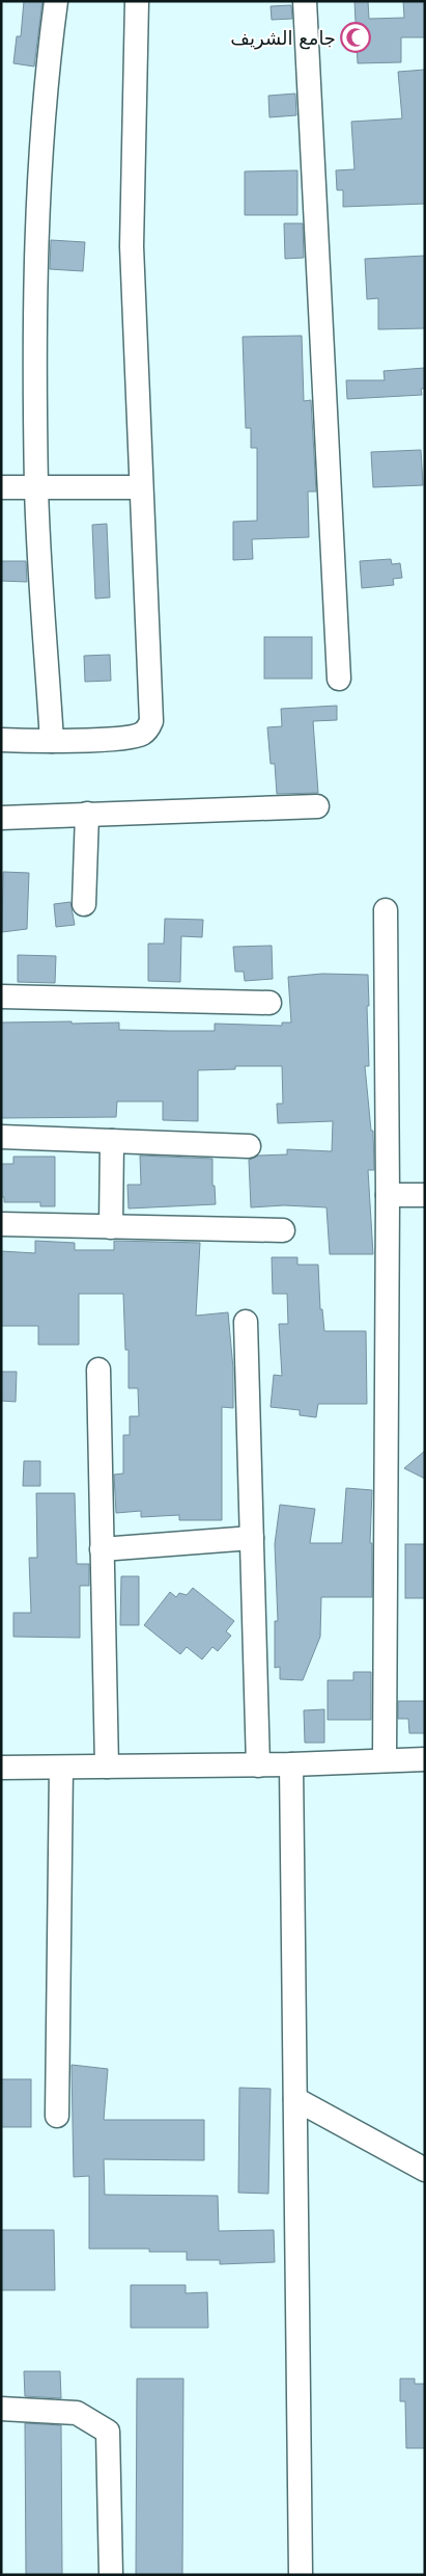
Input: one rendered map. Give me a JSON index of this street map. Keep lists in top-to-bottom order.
{
  "places": {
    "mosque": ["جامع الشريف"]
  }
}
